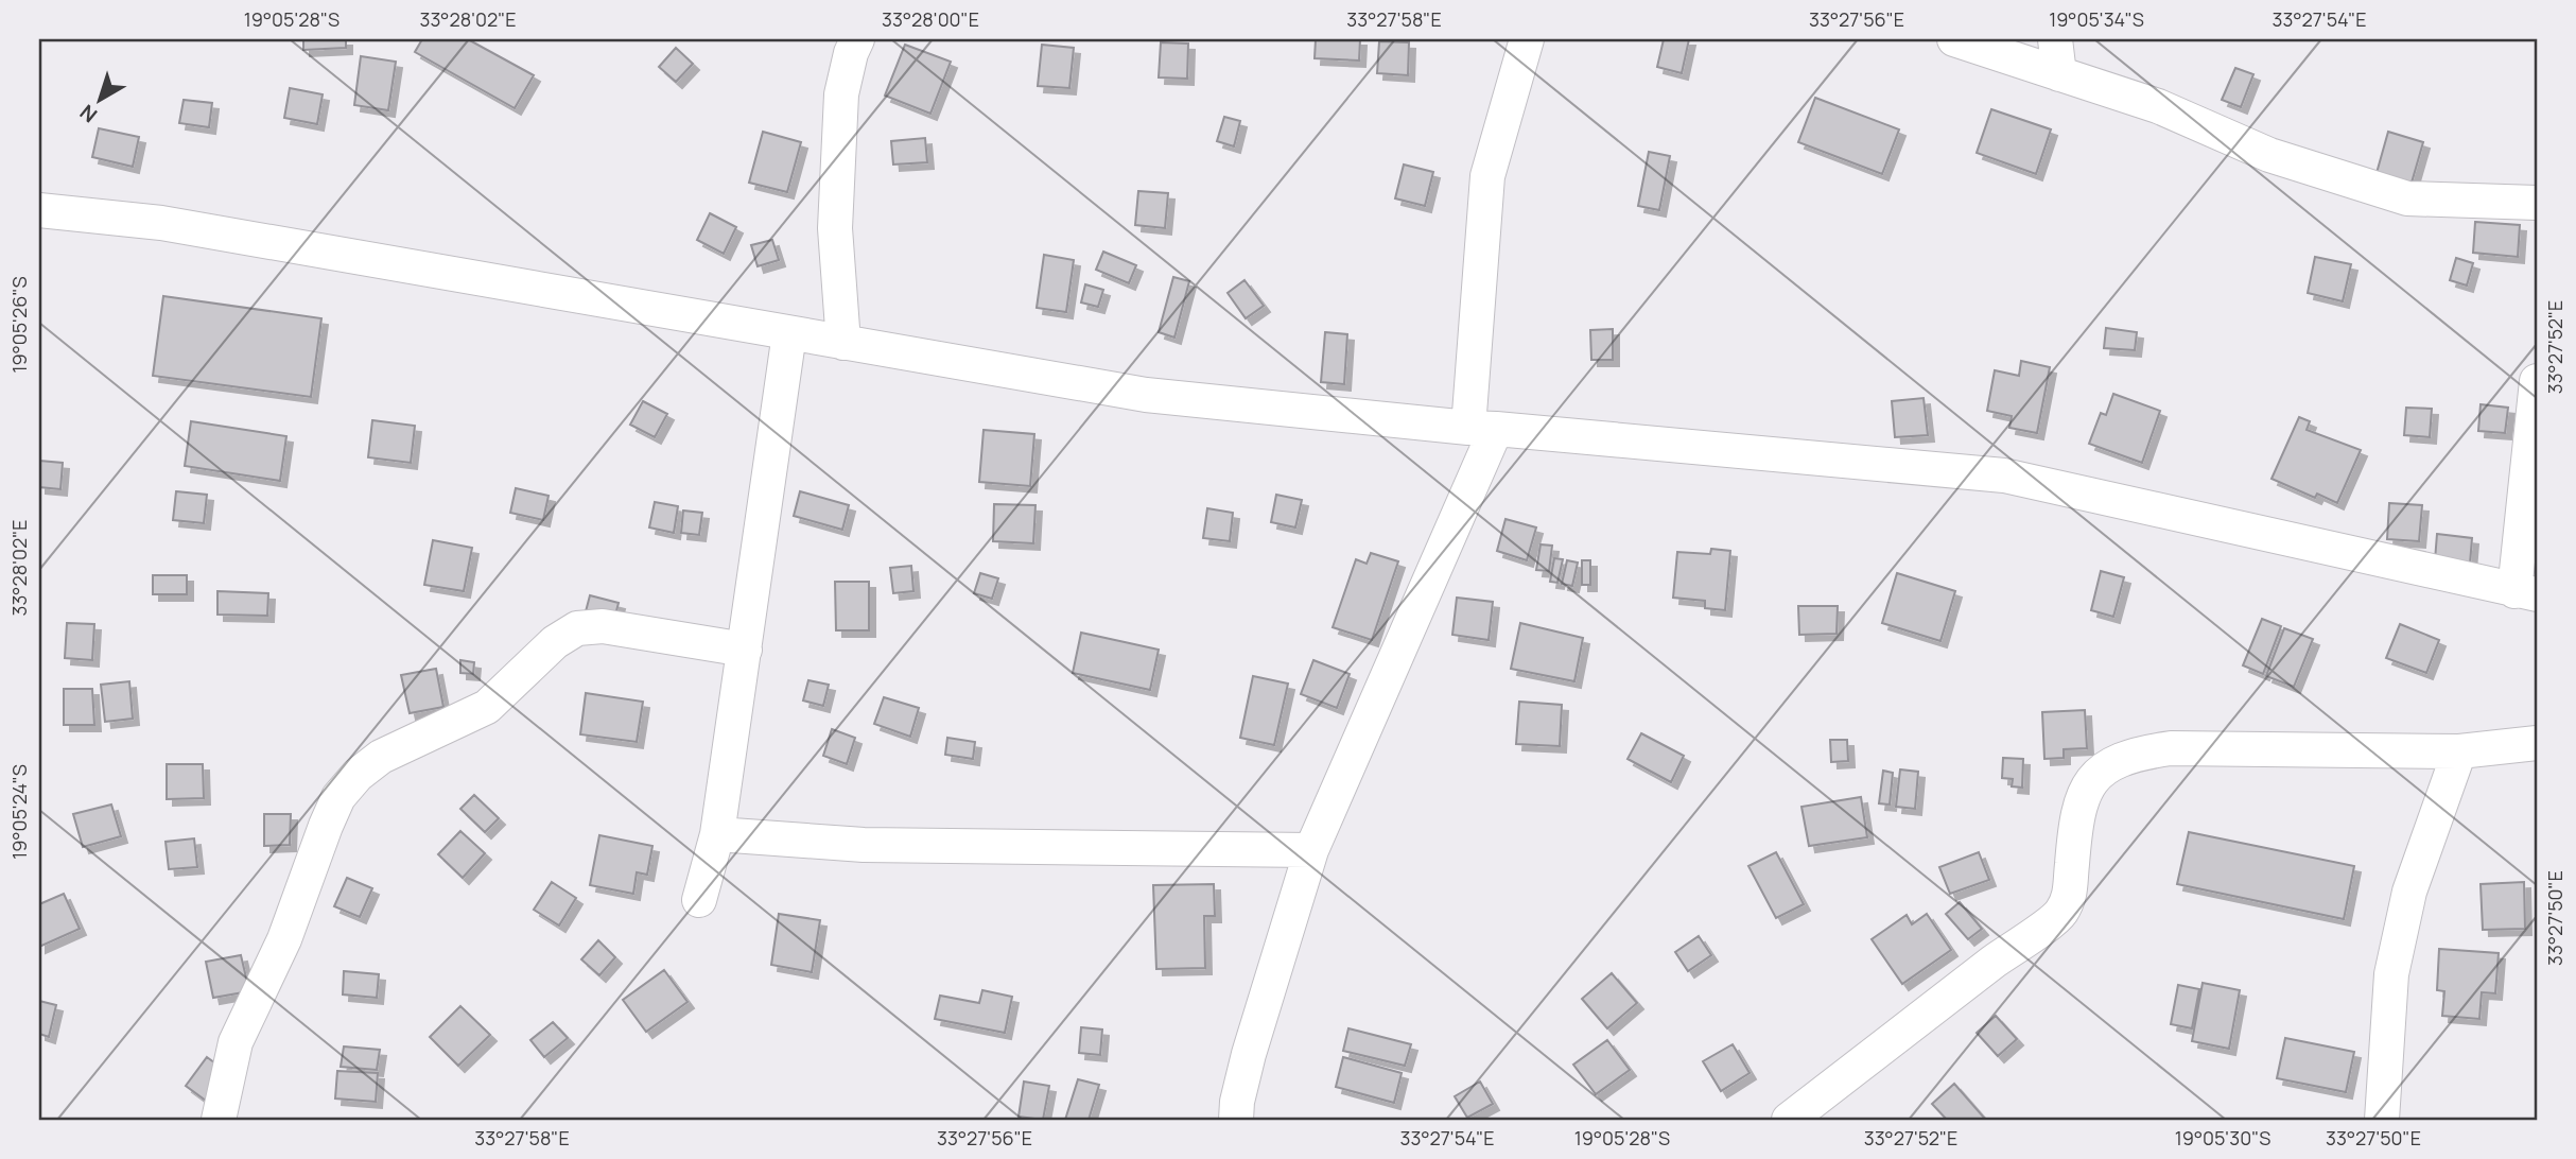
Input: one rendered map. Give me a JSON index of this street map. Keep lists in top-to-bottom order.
{
  "north": "bottom left",
  "coordinates": [
    "19°05'28\"S",
    "33°28'02\"E",
    "33°28'00\"E",
    "33°27'58\"E",
    "33°27'56\"E",
    "19°05'34\"S",
    "33°27'54\"E",
    "19°05'26\"S",
    "33°27'52\"E",
    "19°05'24\"S",
    "33°27'50\"E",
    "19°05'30\"S"
  ]
}
